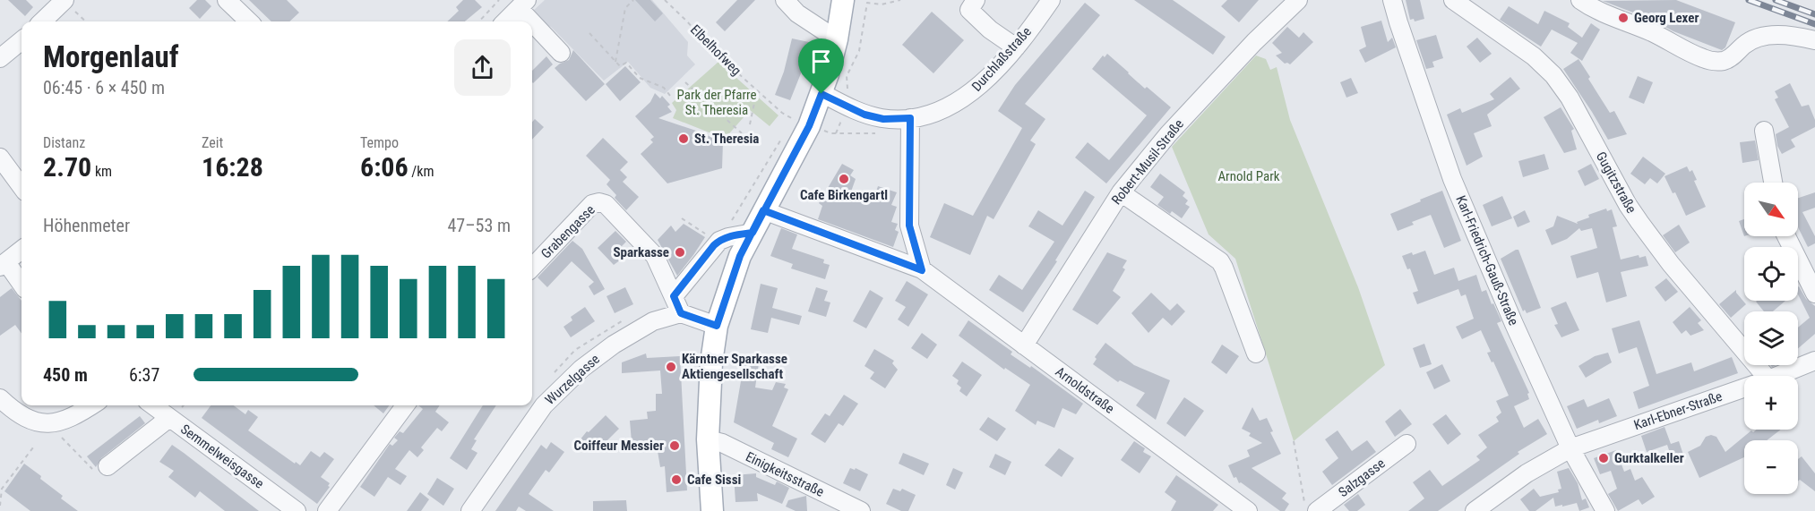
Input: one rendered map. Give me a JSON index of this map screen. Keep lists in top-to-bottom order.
{
  "streets": {
    "street": [
      "Durchlaßstraße",
      "Robert-Musil-Straße",
      "Gugitzstraße",
      "Grabengasse",
      "Karl-Friedrich-Gauß-Straße",
      "Wurzelgasse",
      "Arnoldstraße",
      "Karl-Ebner-Straße",
      "Semmelweisgasse",
      "Einigkeitsstraße",
      "Salzgasse"
    ],
    "path": ["Elbelhofweg"]
  },
  "crossings": [
    ["Robert-Musil-Straße", "Arnoldstraße"],
    ["Grabengasse", "Wurzelgasse"],
    ["Karl-Friedrich-Gauß-Straße", "Karl-Ebner-Straße"]
  ],
  "parks": ["Park der Pfarre St. Theresia", "Arnold Park"],
  "places": [
    "Georg Lexer",
    "St. Theresia",
    "Cafe Birkengartl",
    "Sparkasse",
    "Kärntner Sparkasse Aktiengesellschaft",
    "Coiffeur Messier",
    "Gurktalkeller",
    "Cafe Sissi"
  ],
  "north": "bottom right",
  "page": {
    "heading": ["Morgenlauf", "06:45 · 6 × 450 m"],
    "stats": [
      ["Distanz", "2.70 km"],
      ["Zeit", "16:28"],
      ["Tempo", "6:06 /km"]
    ],
    "map_buttons": ["+", "−"],
    "chart": ["Höhenmeter", "47–53 m"],
    "list": [
      {
        "name": "450 m",
        "note": "6:37"
      }
    ]
  }
}
